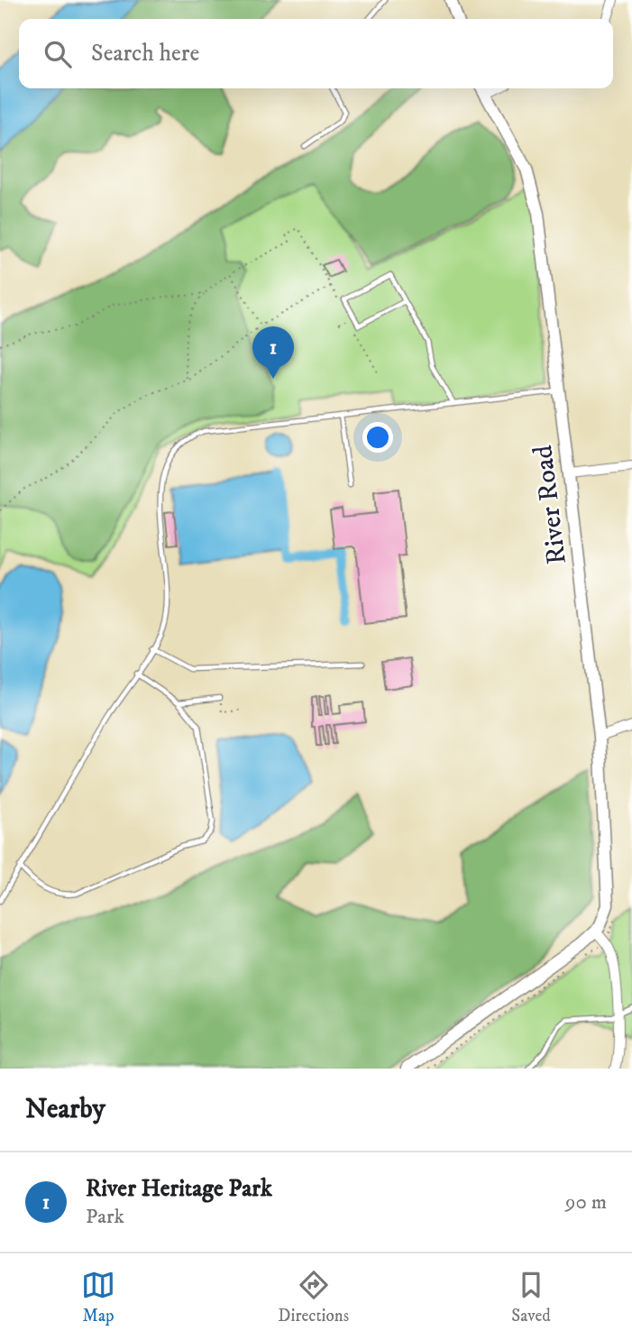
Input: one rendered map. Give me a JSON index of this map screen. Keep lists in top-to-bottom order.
{
  "streets": {
    "street": ["River Road"]
  },
  "page": {
    "search": "Search here",
    "pins": "1",
    "heading": "Nearby",
    "list": [
      {
        "mark": "1",
        "name": "River Heritage Park",
        "note": "Park",
        "value": "90 m"
      }
    ],
    "nav": ["Map", "Directions", "Saved"]
  }
}
